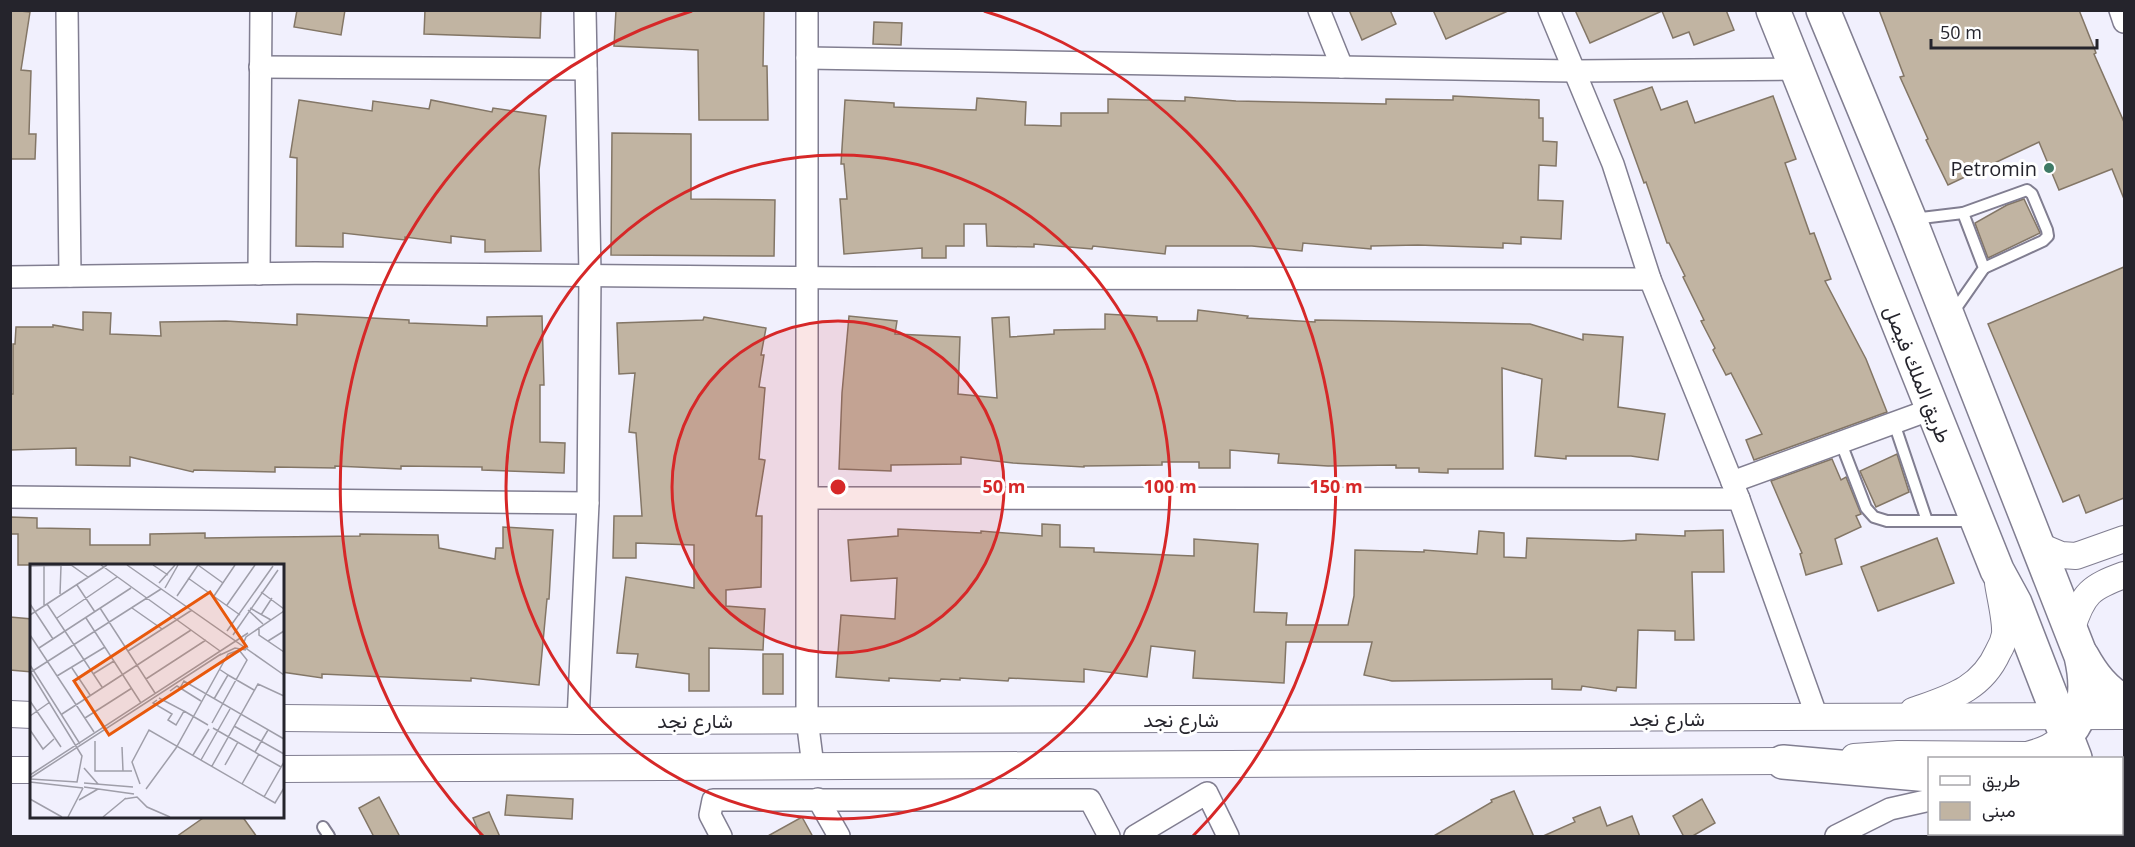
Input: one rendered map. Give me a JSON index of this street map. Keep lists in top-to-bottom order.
{
  "streets": {
    "main road": ["طريق الملك فيصل"],
    "street": ["شارع نجد"]
  },
  "crossings": [
    ["طريق الملك فيصل", "شارع نجد"]
  ],
  "places": ["Petromin"],
  "legend": ["طريق", "مبنى"],
  "scale_bar": "50 m",
  "rings": ["50 m", "100 m", "150 m"]
}
